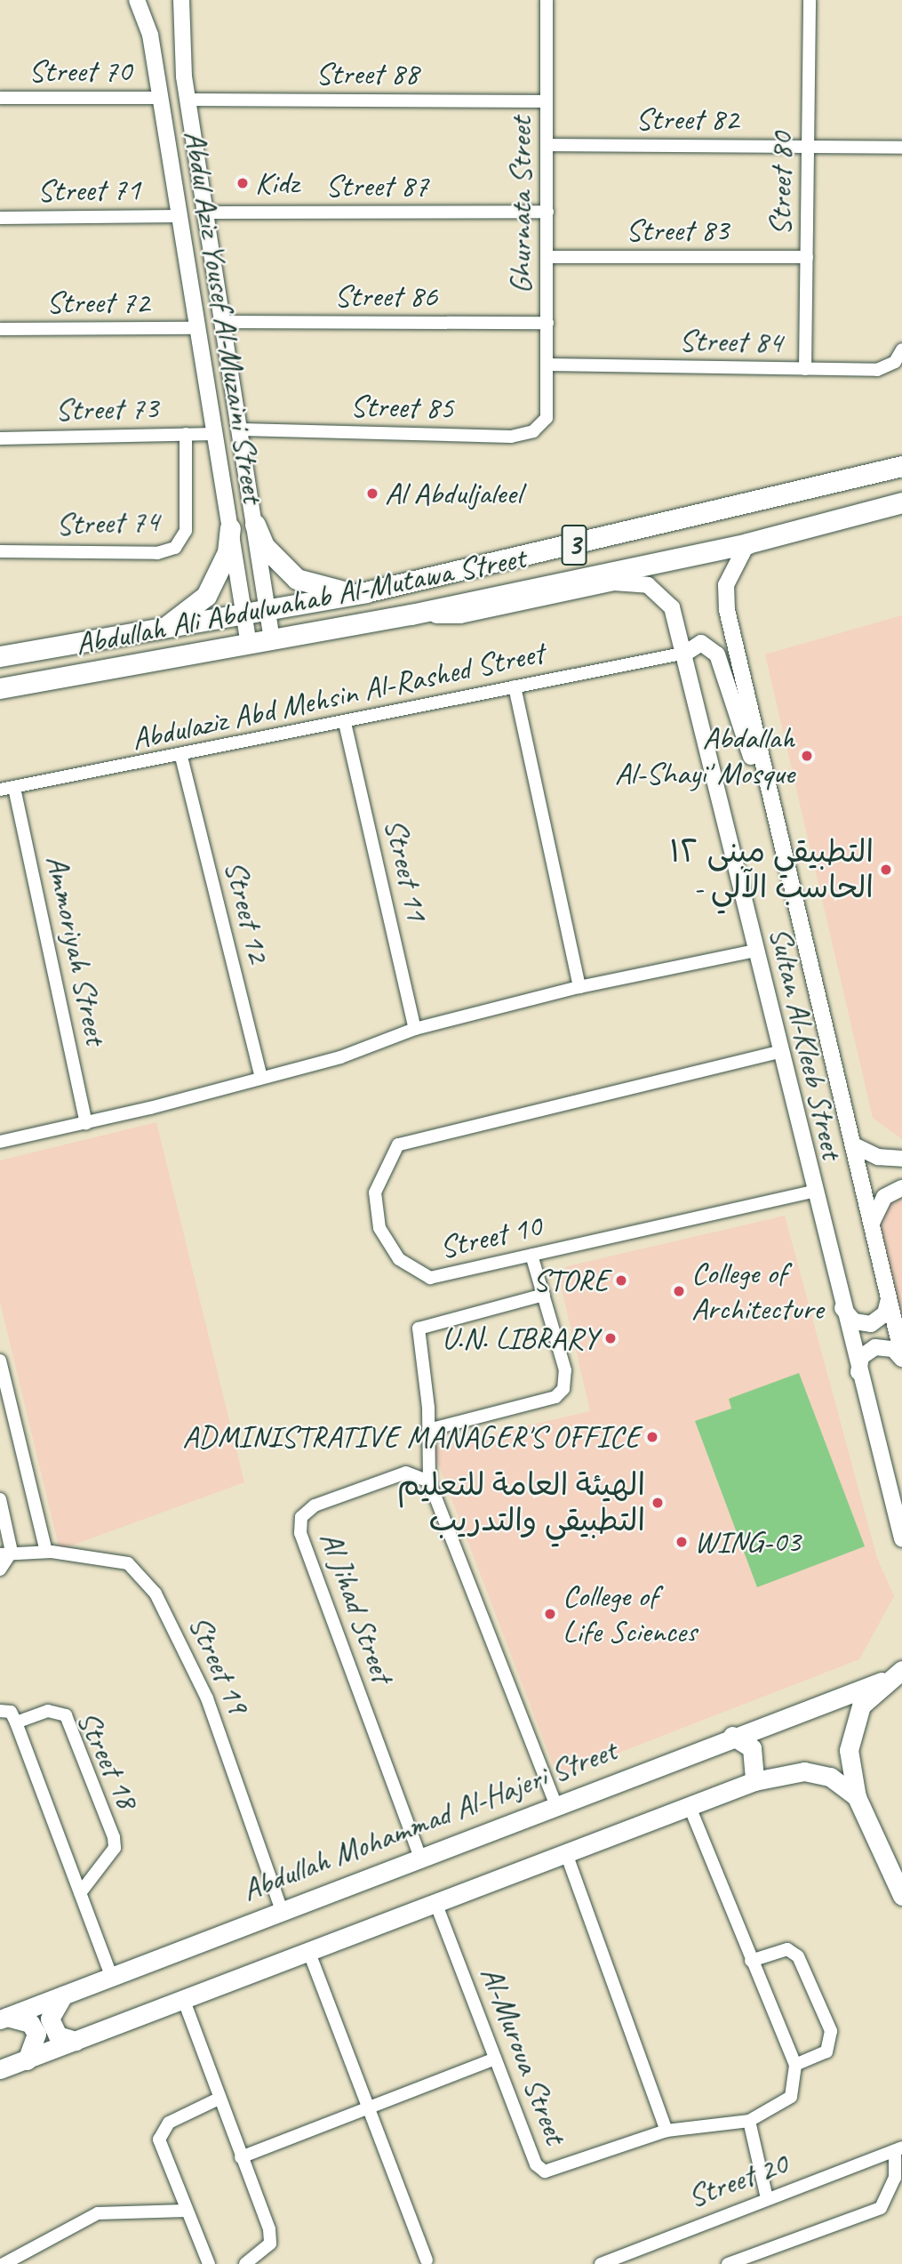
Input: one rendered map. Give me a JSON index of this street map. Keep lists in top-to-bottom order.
{
  "streets": {
    "main road": ["3", "Abdullah Ali Abdulwahab Al-Mutawa Street", "Abdullah Mohammad Al-Hajeri Street"],
    "street": [
      "Street 70",
      "Street 88",
      "Street 82",
      "Street 80",
      "Street 87",
      "Street 71",
      "Ghurnata Street",
      "Street 83",
      "Street 86",
      "Street 72",
      "Abdul Aziz Yousef Al-Muzaini Street",
      "Street 84",
      "Street 85",
      "Street 73",
      "Street 74",
      "Abdulaziz Abd Mehsin Al-Rashed Street",
      "Street 11",
      "Street 12",
      "Ammoriyah Street",
      "Sultan Al-Kleeb Street",
      "Street 10",
      "Al Jihad Street",
      "Street 19",
      "Street 18",
      "Al-Muroua Street",
      "Street 20"
    ]
  },
  "crossings": [
    ["Street 70", "Abdul Aziz Yousef Al-Muzaini Street"],
    ["Street 88", "Ghurnata Street"],
    ["Street 88", "Abdul Aziz Yousef Al-Muzaini Street"],
    ["Street 82", "Street 80"],
    ["Street 82", "Ghurnata Street"],
    ["Street 80", "Street 83"],
    ["Street 80", "Street 84"],
    ["Street 87", "Ghurnata Street"],
    ["Street 87", "Abdul Aziz Yousef Al-Muzaini Street"],
    ["Street 71", "Abdul Aziz Yousef Al-Muzaini Street"],
    ["Ghurnata Street", "Street 83"],
    ["Ghurnata Street", "Street 86"],
    ["Ghurnata Street", "Street 84"],
    ["Ghurnata Street", "Street 85"],
    ["Street 86", "Abdul Aziz Yousef Al-Muzaini Street"],
    ["Street 72", "Abdul Aziz Yousef Al-Muzaini Street"],
    ["Abdul Aziz Yousef Al-Muzaini Street", "Street 85"],
    ["Abdul Aziz Yousef Al-Muzaini Street", "Street 73"],
    ["Abdul Aziz Yousef Al-Muzaini Street", "Abdullah Ali Abdulwahab Al-Mutawa Street"],
    ["Street 73", "Street 74"],
    ["Abdullah Ali Abdulwahab Al-Mutawa Street", "Sultan Al-Kleeb Street"],
    ["Abdulaziz Abd Mehsin Al-Rashed Street", "Street 11"],
    ["Abdulaziz Abd Mehsin Al-Rashed Street", "Street 12"],
    ["Abdulaziz Abd Mehsin Al-Rashed Street", "Ammoriyah Street"],
    ["Abdulaziz Abd Mehsin Al-Rashed Street", "Sultan Al-Kleeb Street"],
    ["Sultan Al-Kleeb Street", "Street 10"],
    ["Al Jihad Street", "Abdullah Mohammad Al-Hajeri Street"],
    ["Street 19", "Abdullah Mohammad Al-Hajeri Street"]
  ],
  "places": [
    "Kidz",
    "Al Abduljaleel",
    "Abdallah Al-Shayi' Mosque",
    "التطبيقي مبنى ١٢ - الحاسب الآلي",
    "STORE",
    "College of Architecture",
    "U.N. LIBRARY",
    "ADMINISTRATIVE MANAGER'S OFFICE",
    "الهيئة العامة للتعليم التطبيقي والتدريب",
    "WING-03",
    "College of Life Sciences"
  ]
}
